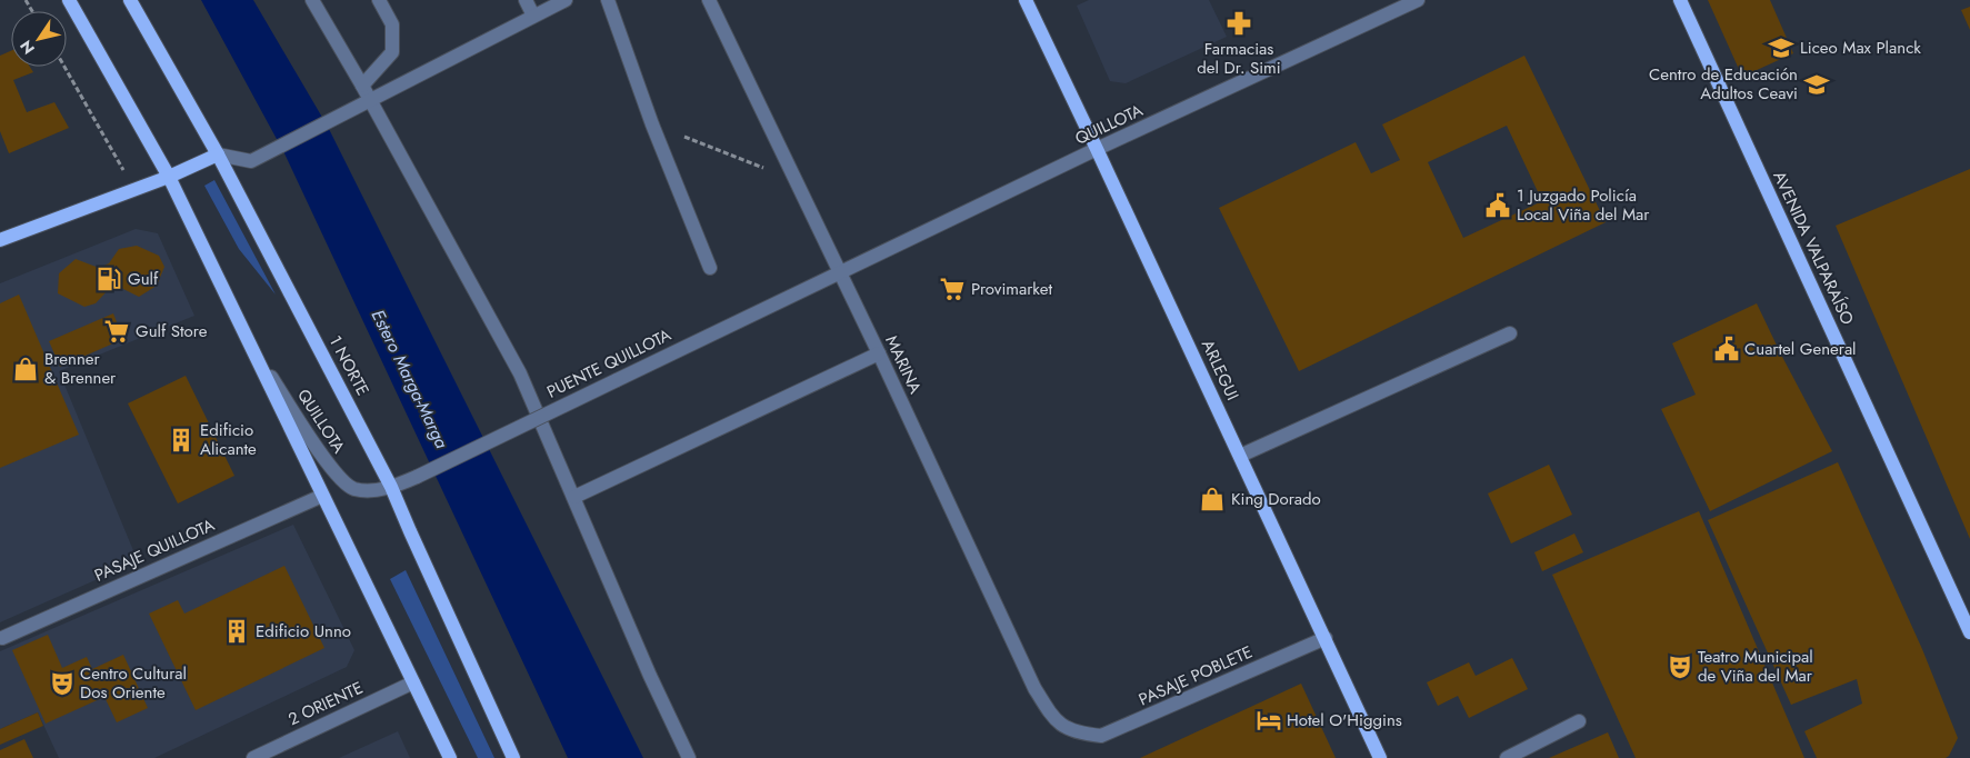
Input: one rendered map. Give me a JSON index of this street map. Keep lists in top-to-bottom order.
{
  "streets": {
    "main road": ["AVENIDA VALPARAÍSO", "1 NORTE", "ARLEGUI"],
    "street": [
      "QUILLOTA",
      "PUENTE QUILLOTA",
      "MARINA",
      "PASAJE QUILLOTA",
      "PASAJE POBLETE",
      "2 ORIENTE"
    ]
  },
  "crossings": [
    ["QUILLOTA", "PUENTE QUILLOTA"],
    ["QUILLOTA", "MARINA"],
    ["QUILLOTA", "1 NORTE"],
    ["QUILLOTA", "ARLEGUI"],
    ["MARINA", "PASAJE POBLETE"],
    ["ARLEGUI", "PASAJE POBLETE"]
  ],
  "water": ["Estero Marga-Marga"],
  "places": {
    "pharmacy": ["Farmacias del Dr. Simi"],
    "school or university": ["Liceo Max Planck", "Centro de Educación Adultos Ceavi"],
    "public building": ["1 Juzgado Policía Local Viña del Mar", "Cuartel General"],
    "fuel station": ["Gulf"],
    "supermarket": ["Provimarket", "Gulf Store"],
    "shop": ["Brenner & Brenner", "King Dorado"],
    "building": ["Edificio Alicante", "Edificio Unno"],
    "theatre": ["Teatro Municipal de Viña del Mar", "Centro Cultural Dos Oriente"],
    "hotel": ["Hotel O'Higgins"]
  },
  "north": "bottom left"
}
